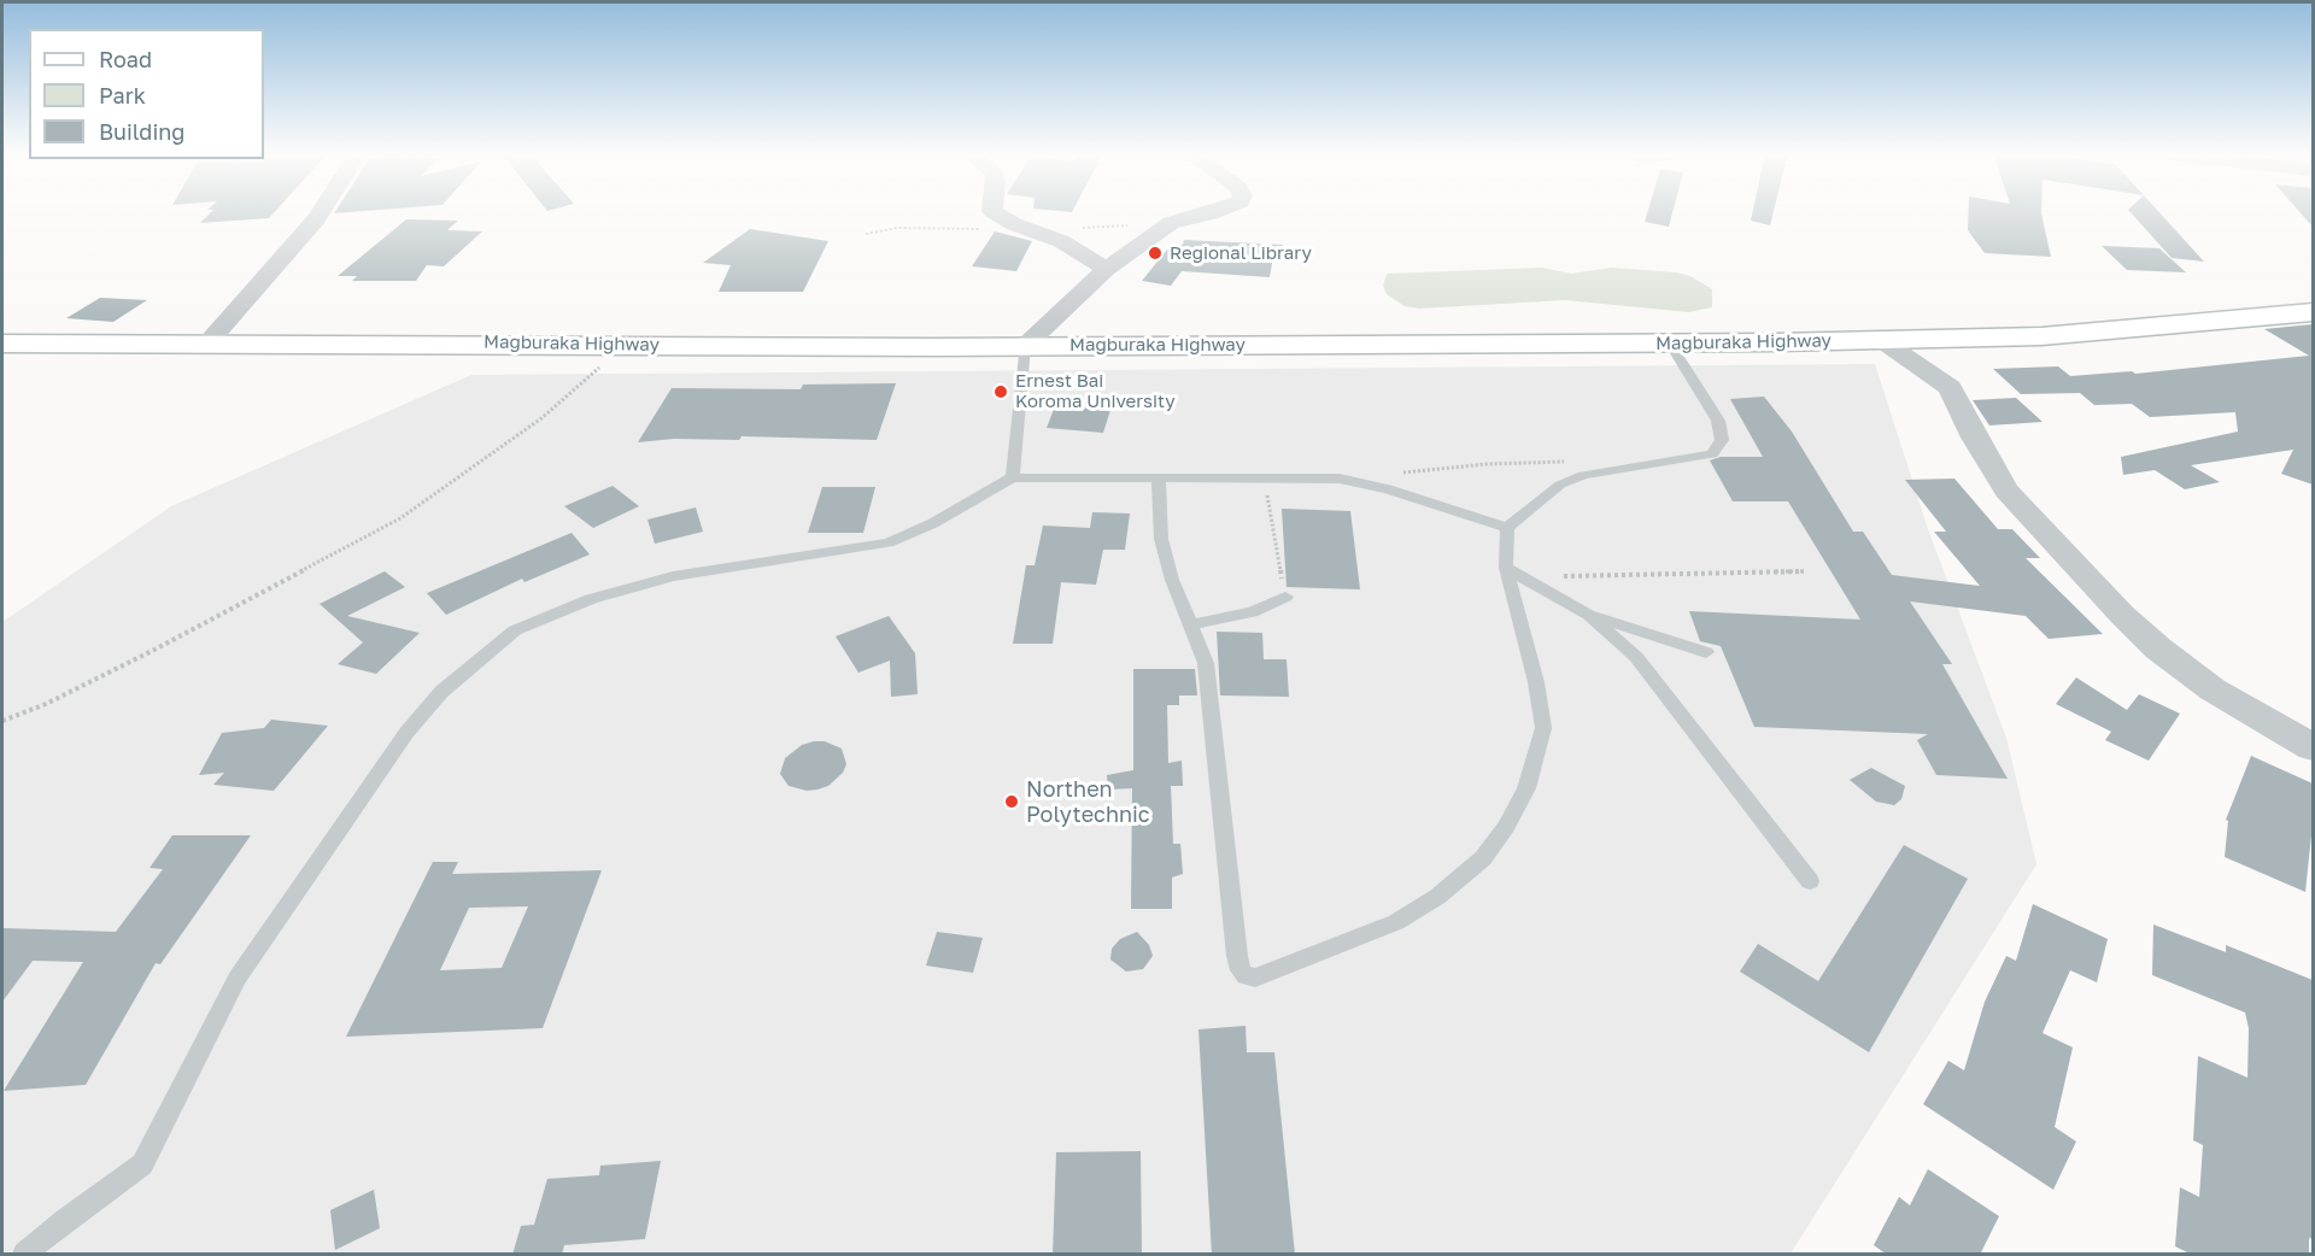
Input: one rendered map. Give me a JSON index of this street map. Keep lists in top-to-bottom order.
{
  "streets": {
    "main road": ["Magburaka Highway"]
  },
  "places": ["Regional Library", "Ernest Bai Koroma University", "Northen Polytechnic"],
  "legend": ["Road", "Park", "Building"]
}
